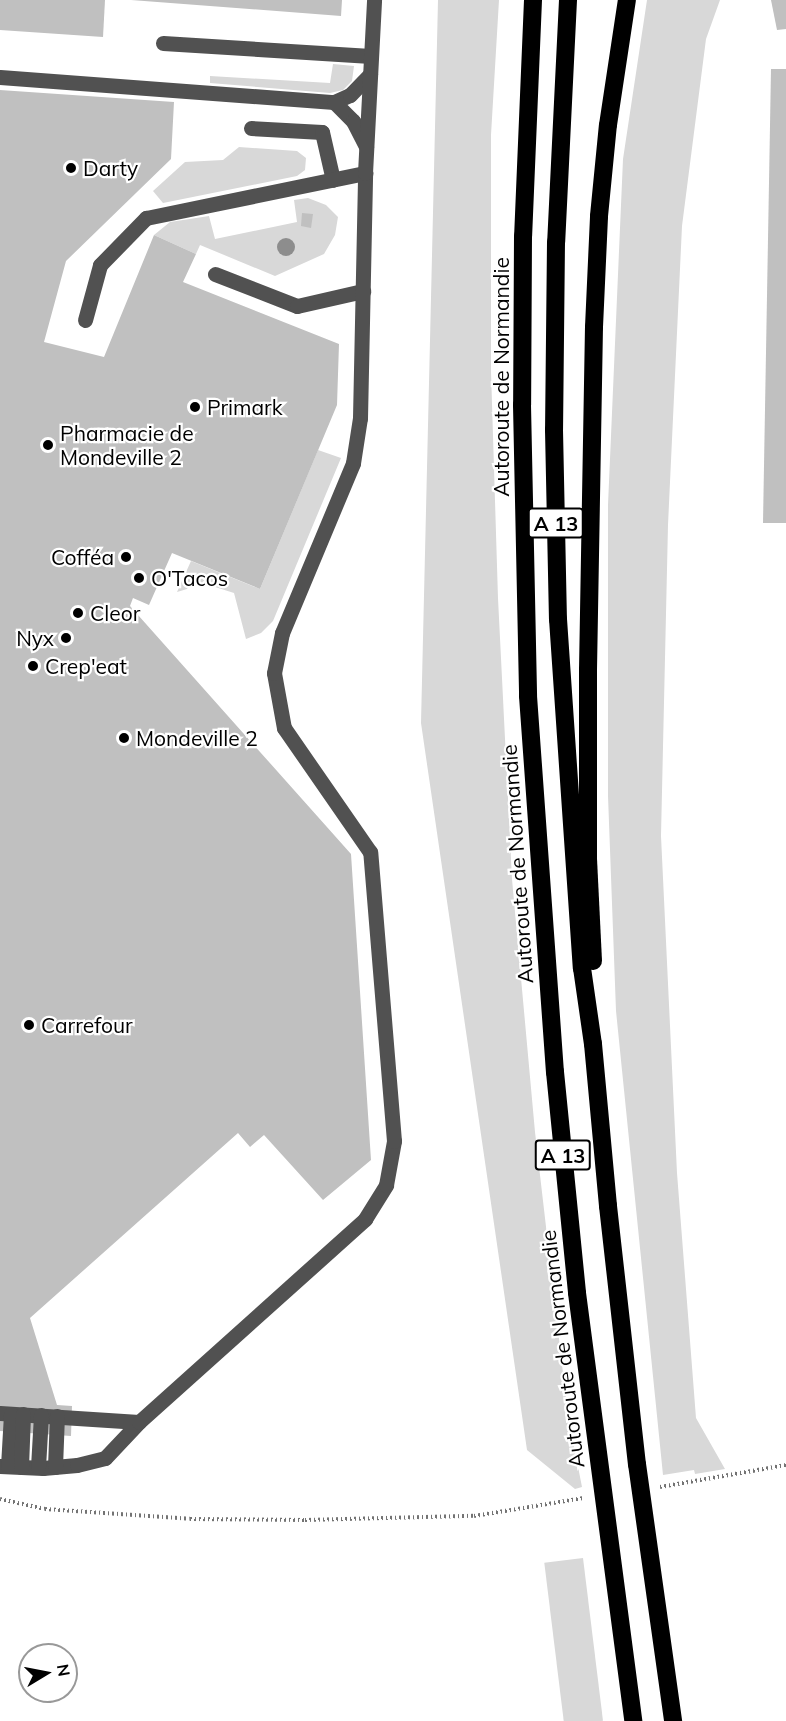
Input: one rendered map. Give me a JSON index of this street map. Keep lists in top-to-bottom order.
{
  "streets": {
    "highway": ["Autoroute de Normandie", "A 13"]
  },
  "places": [
    "Darty",
    "Primark",
    "Pharmacie de Mondeville 2",
    "Cofféa",
    "O'Tacos",
    "Cleor",
    "Nyx",
    "Crep'eat",
    "Mondeville 2",
    "Carrefour"
  ],
  "north": "right"
}
